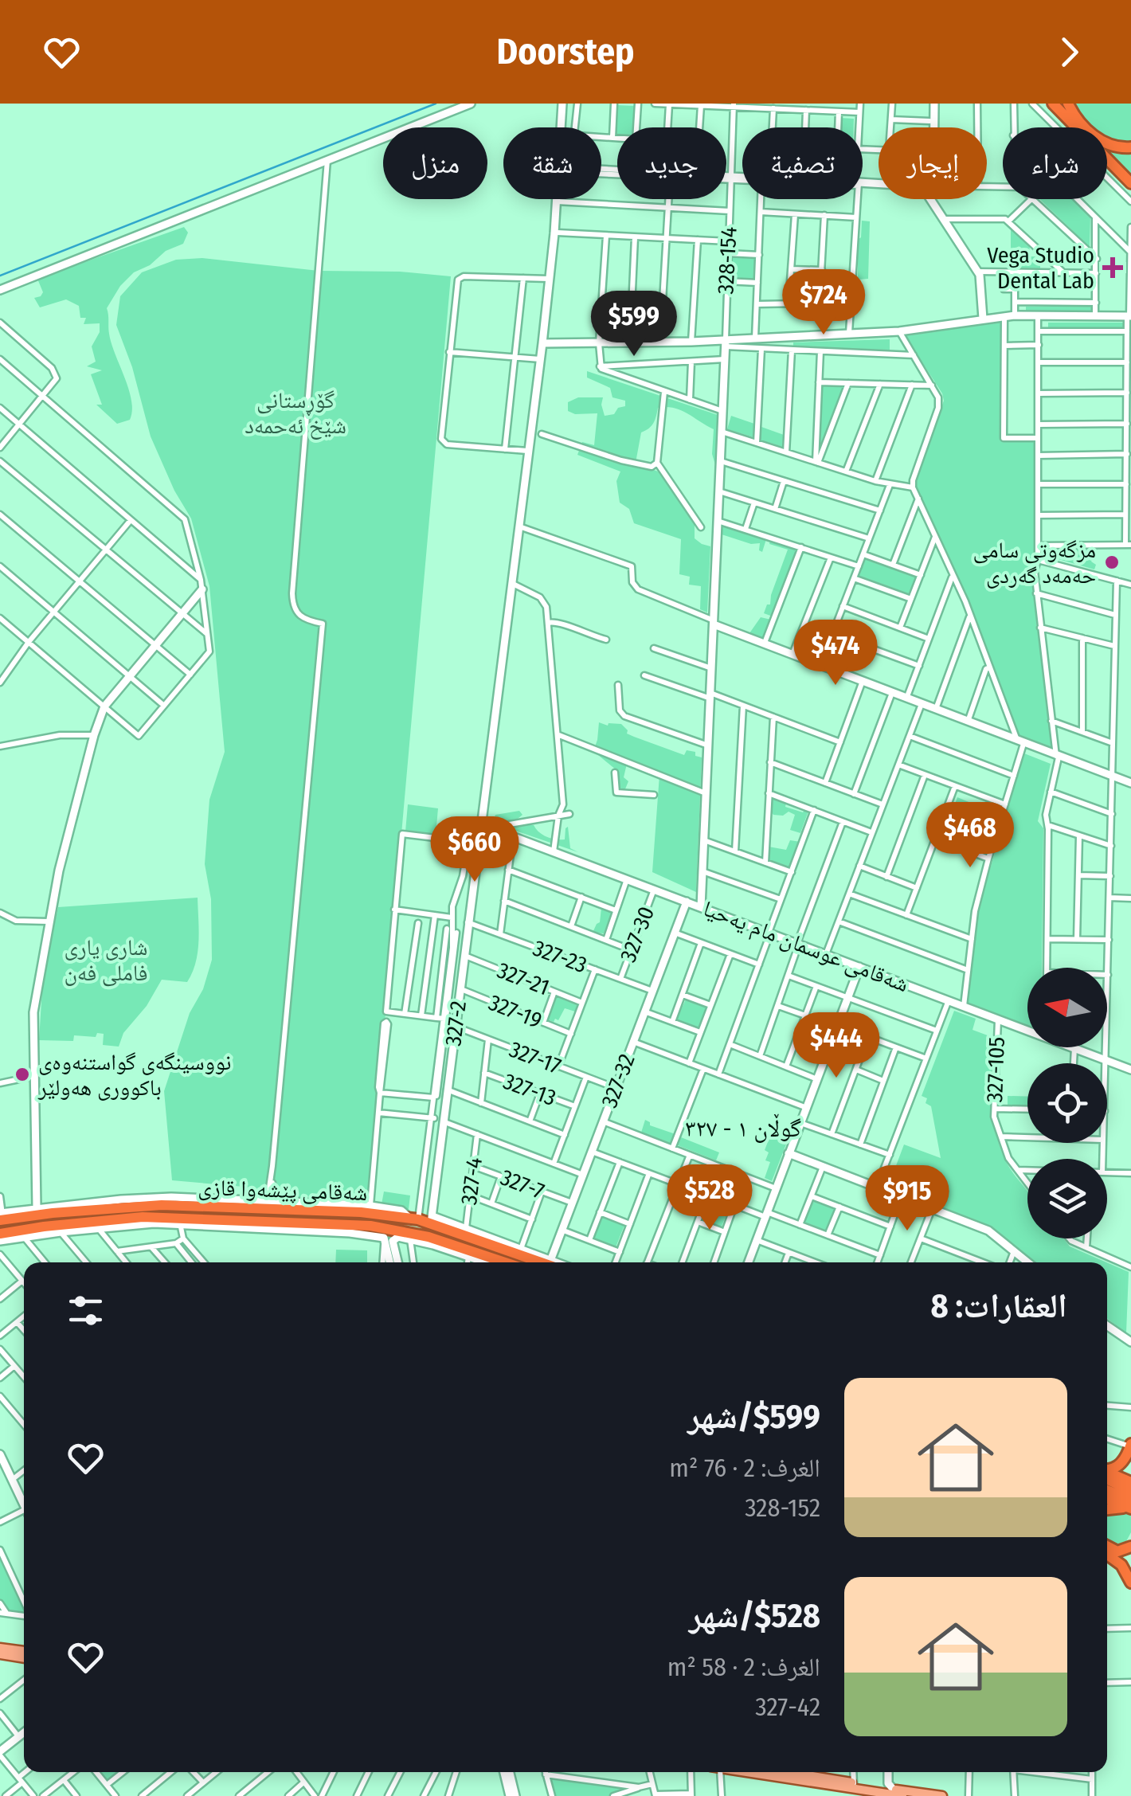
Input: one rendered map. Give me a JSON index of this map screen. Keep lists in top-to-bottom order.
{
  "streets": {
    "highway": ["شەقامی پێشەوا قازی"],
    "street": [
      "328-154",
      "327-30",
      "شەقامی عوسمان مام یەحیا",
      "327-23",
      "327-21",
      "327-19",
      "327-2",
      "327-17",
      "327-105",
      "327-32",
      "327-13",
      "327-4",
      "327-7"
    ]
  },
  "crossings": [
    ["327-30", "شەقامی عوسمان مام یەحیا"],
    ["327-30", "327-23"],
    ["شەقامی عوسمان مام یەحیا", "327-2"],
    ["شەقامی عوسمان مام یەحیا", "327-105"],
    ["شەقامی عوسمان مام یەحیا", "327-32"],
    ["327-23", "327-2"],
    ["327-23", "327-32"],
    ["327-21", "327-2"],
    ["327-19", "327-2"],
    ["327-2", "327-17"],
    ["327-2", "شەقامی پێشەوا قازی"],
    ["327-17", "327-32"],
    ["327-32", "327-7"],
    ["327-4", "327-7"]
  ],
  "districts": ["گوڵان ١ - ٣٢٧"],
  "parks": ["گۆڕستانی شێخ ئەحمەد", "شاری یاری فاملی فەن"],
  "places": {
    "health": ["Vega Studio Dental Lab"],
    "other": ["مزگەوتی سامی حەمەد گەردی", "نووسینگەی گواستنەوەی باکووری هەولێر"]
  },
  "north": "left",
  "page": {
    "header": "Doorstep",
    "chip": [
      "شراء",
      "إيجار",
      "تصفية",
      "جديد",
      "شقة",
      "منزل"
    ],
    "price": [
      "$724",
      "$599",
      "$474",
      "$468",
      "$660",
      "$444",
      "$528",
      "$915"
    ],
    "heading": "العقارات: 8",
    "list": [
      {
        "name": "$599/شهر",
        "note": "الغرف: 2 · 76 m² · 328-152"
      },
      {
        "name": "$528/شهر",
        "note": "الغرف: 2 · 58 m² · 327-42"
      }
    ]
  }
}
